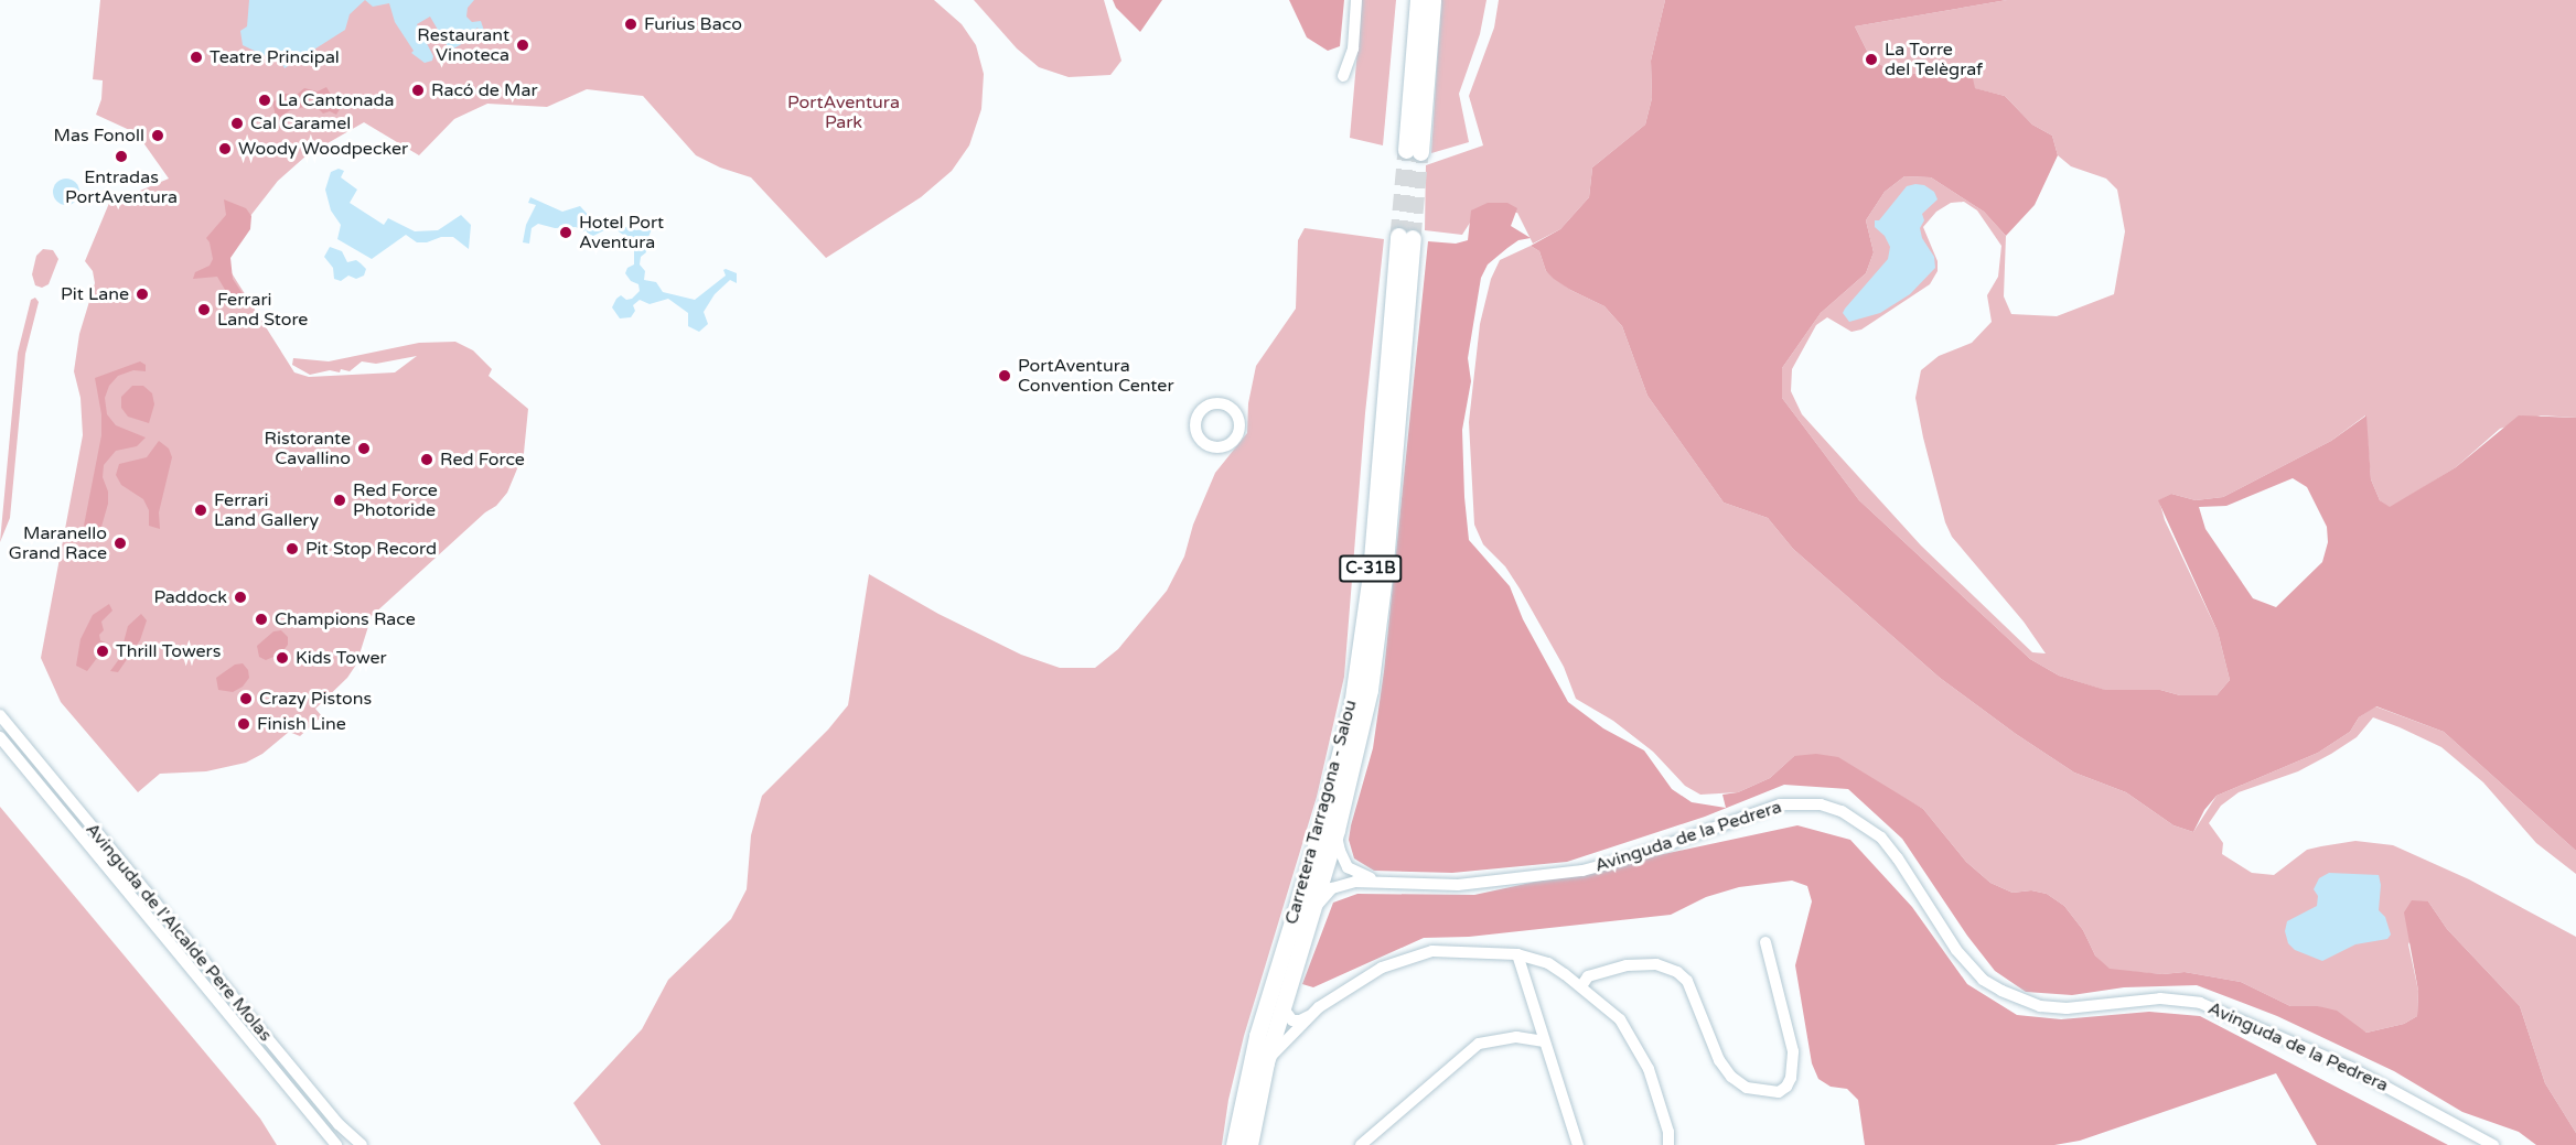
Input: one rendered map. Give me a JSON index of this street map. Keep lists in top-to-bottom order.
{
  "streets": {
    "highway": ["C-31B", "Carretera Tarragona - Salou"],
    "street": ["Avinguda de la Pedrera", "Avinguda de l'Alcalde Pere Molas"]
  },
  "crossings": [
    ["Carretera Tarragona - Salou", "Avinguda de la Pedrera"]
  ],
  "parks": ["PortAventura Park"],
  "places": [
    "Furius Baco",
    "Restaurant Vinoteca",
    "Teatre Principal",
    "La Torre del Telègraf",
    "Racó de Mar",
    "La Cantonada",
    "Cal Caramel",
    "Mas Fonoll",
    "Woody Woodpecker",
    "Entradas PortAventura",
    "Hotel Port Aventura",
    "Pit Lane",
    "Ferrari Land Store",
    "PortAventura Convention Center",
    "Ristorante Cavallino",
    "Red Force",
    "Red Force Photoride",
    "Ferrari Land Gallery",
    "Maranello Grand Race",
    "Pit Stop Record",
    "Paddock",
    "Champions Race",
    "Thrill Towers",
    "Kids Tower",
    "Crazy Pistons",
    "Finish Line"
  ]
}
